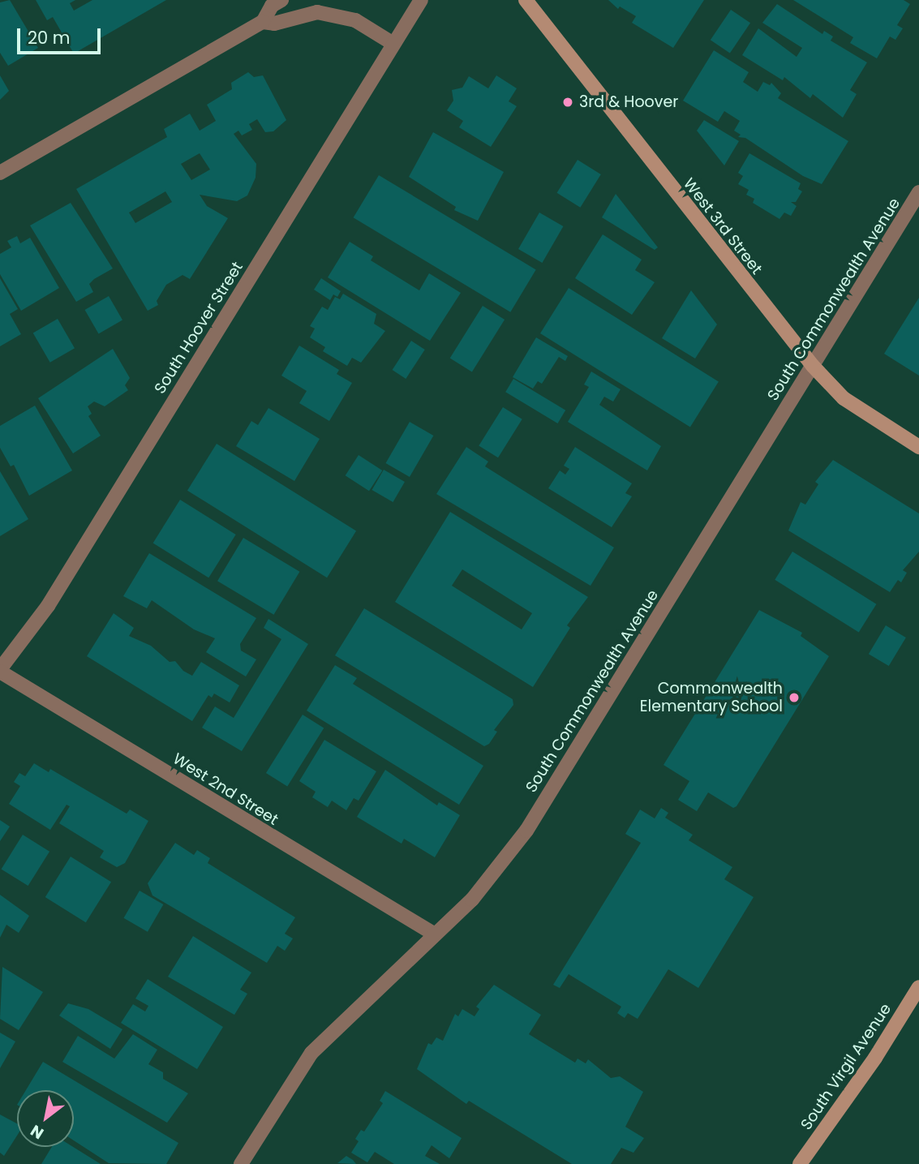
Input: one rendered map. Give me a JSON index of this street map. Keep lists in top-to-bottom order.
{
  "streets": {
    "main road": ["West 3rd Street", "South Virgil Avenue"],
    "street": ["South Commonwealth Avenue", "South Hoover Street", "West 2nd Street"]
  },
  "crossings": [
    ["West 3rd Street", "South Commonwealth Avenue"],
    ["South Commonwealth Avenue", "West 2nd Street"],
    ["South Hoover Street", "West 2nd Street"]
  ],
  "places": ["3rd & Hoover", "Commonwealth Elementary School"],
  "scale_bar": "20 m",
  "north": "bottom left"
}
